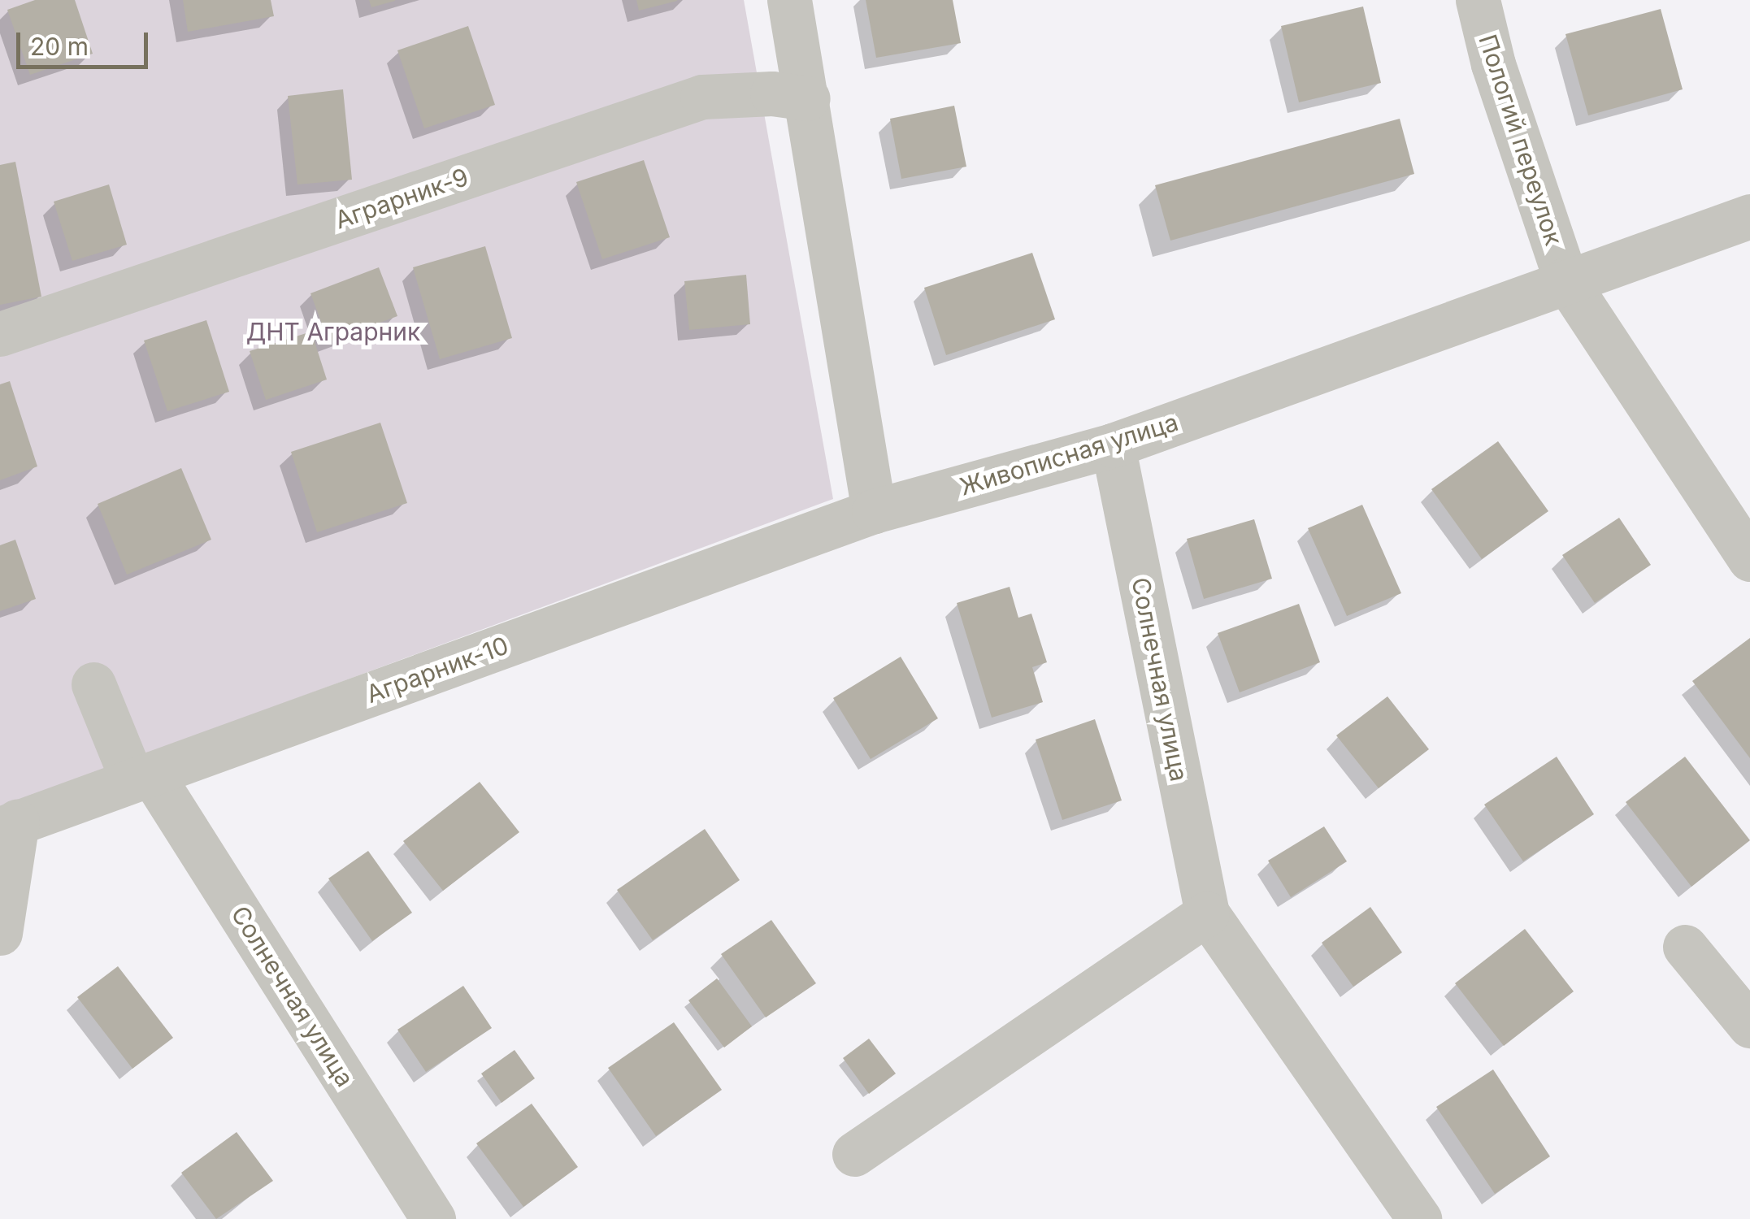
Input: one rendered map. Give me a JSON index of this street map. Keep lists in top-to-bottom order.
{
  "streets": {
    "street": [
      "Пологий переулок",
      "Аграрник-9",
      "Живописная улица",
      "Аграрник-10",
      "Солнечная улица"
    ]
  },
  "crossings": [
    ["Пологий переулок", "Живописная улица"],
    ["Живописная улица", "Аграрник-10"],
    ["Живописная улица", "Солнечная улица"],
    ["Аграрник-10", "Солнечная улица"]
  ],
  "parks": ["ДНТ Аграрник"],
  "scale_bar": "20 m"
}
